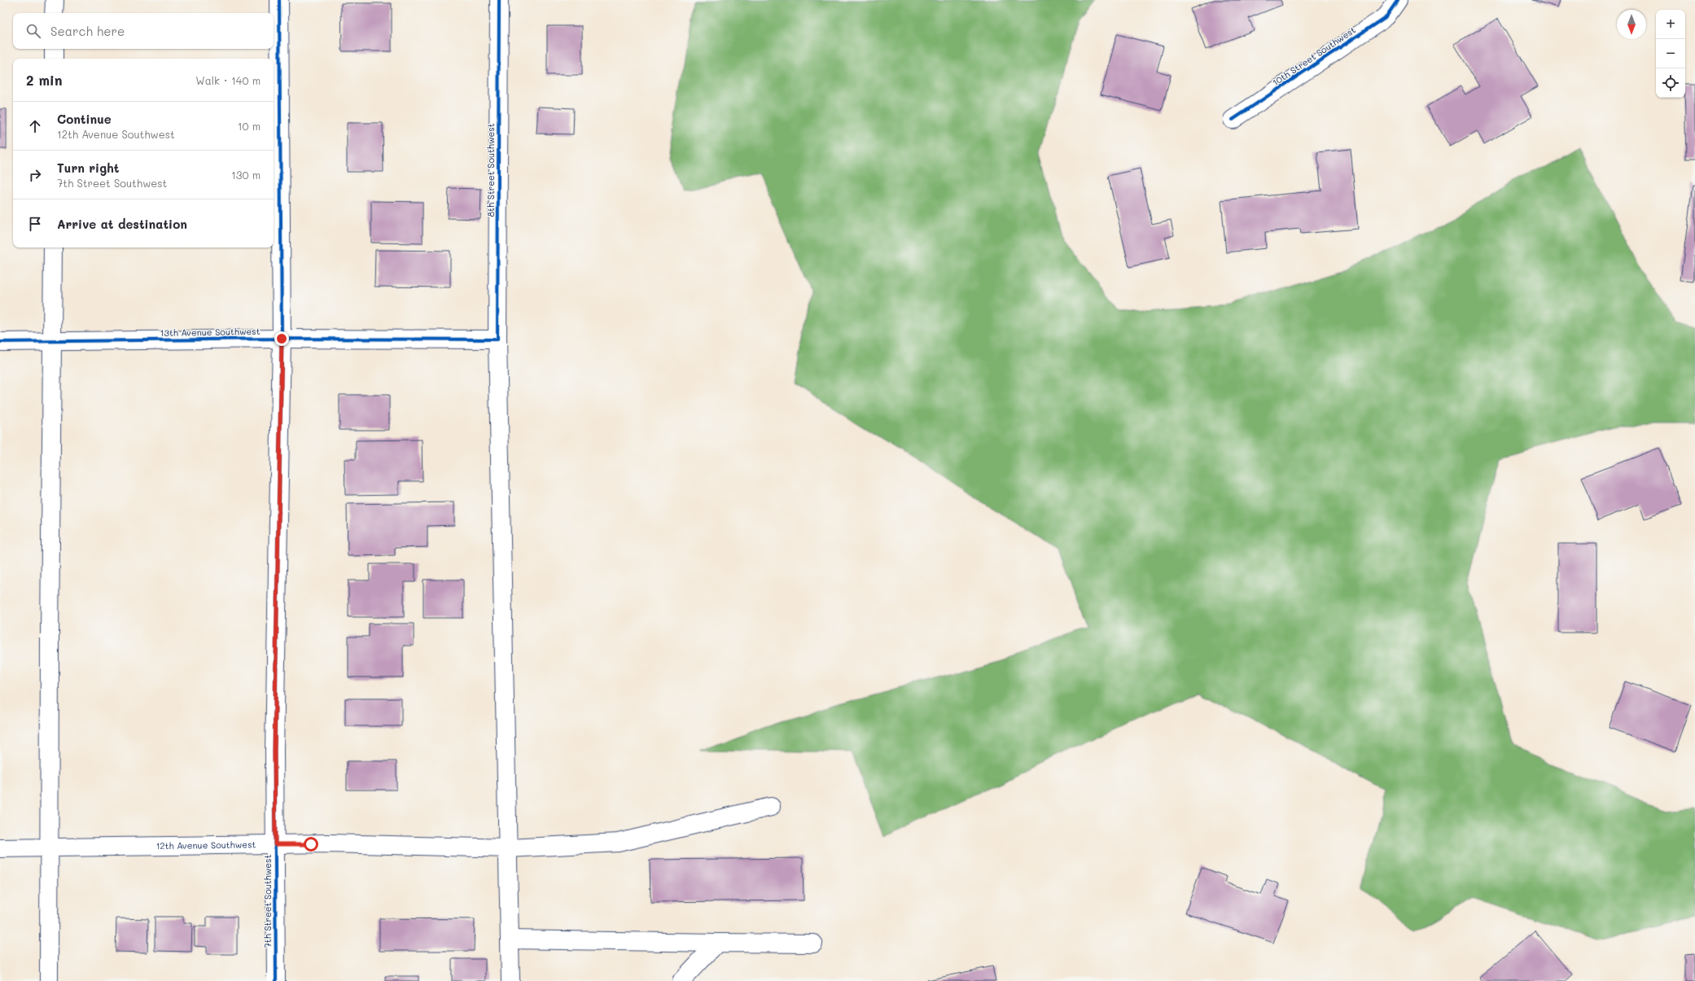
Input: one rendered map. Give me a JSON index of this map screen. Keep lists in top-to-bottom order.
{
  "streets": {
    "street": [
      "10th Street Southwest",
      "8th Street Southwest",
      "13th Avenue Southwest",
      "12th Avenue Southwest",
      "7th Street Southwest"
    ]
  },
  "crossings": [
    ["8th Street Southwest", "13th Avenue Southwest"],
    ["8th Street Southwest", "12th Avenue Southwest"],
    ["13th Avenue Southwest", "7th Street Southwest"],
    ["12th Avenue Southwest", "7th Street Southwest"]
  ],
  "north": "bottom",
  "page": {
    "map_buttons": ["+", "−"],
    "search": "Search here",
    "heading": ["2 min", "Walk · 140 m"],
    "list": [
      ["Continue", "12th Avenue Southwest", "10 m"],
      ["Turn right", "7th Street Southwest", "130 m"],
      "Arrive at destination"
    ]
  }
}
